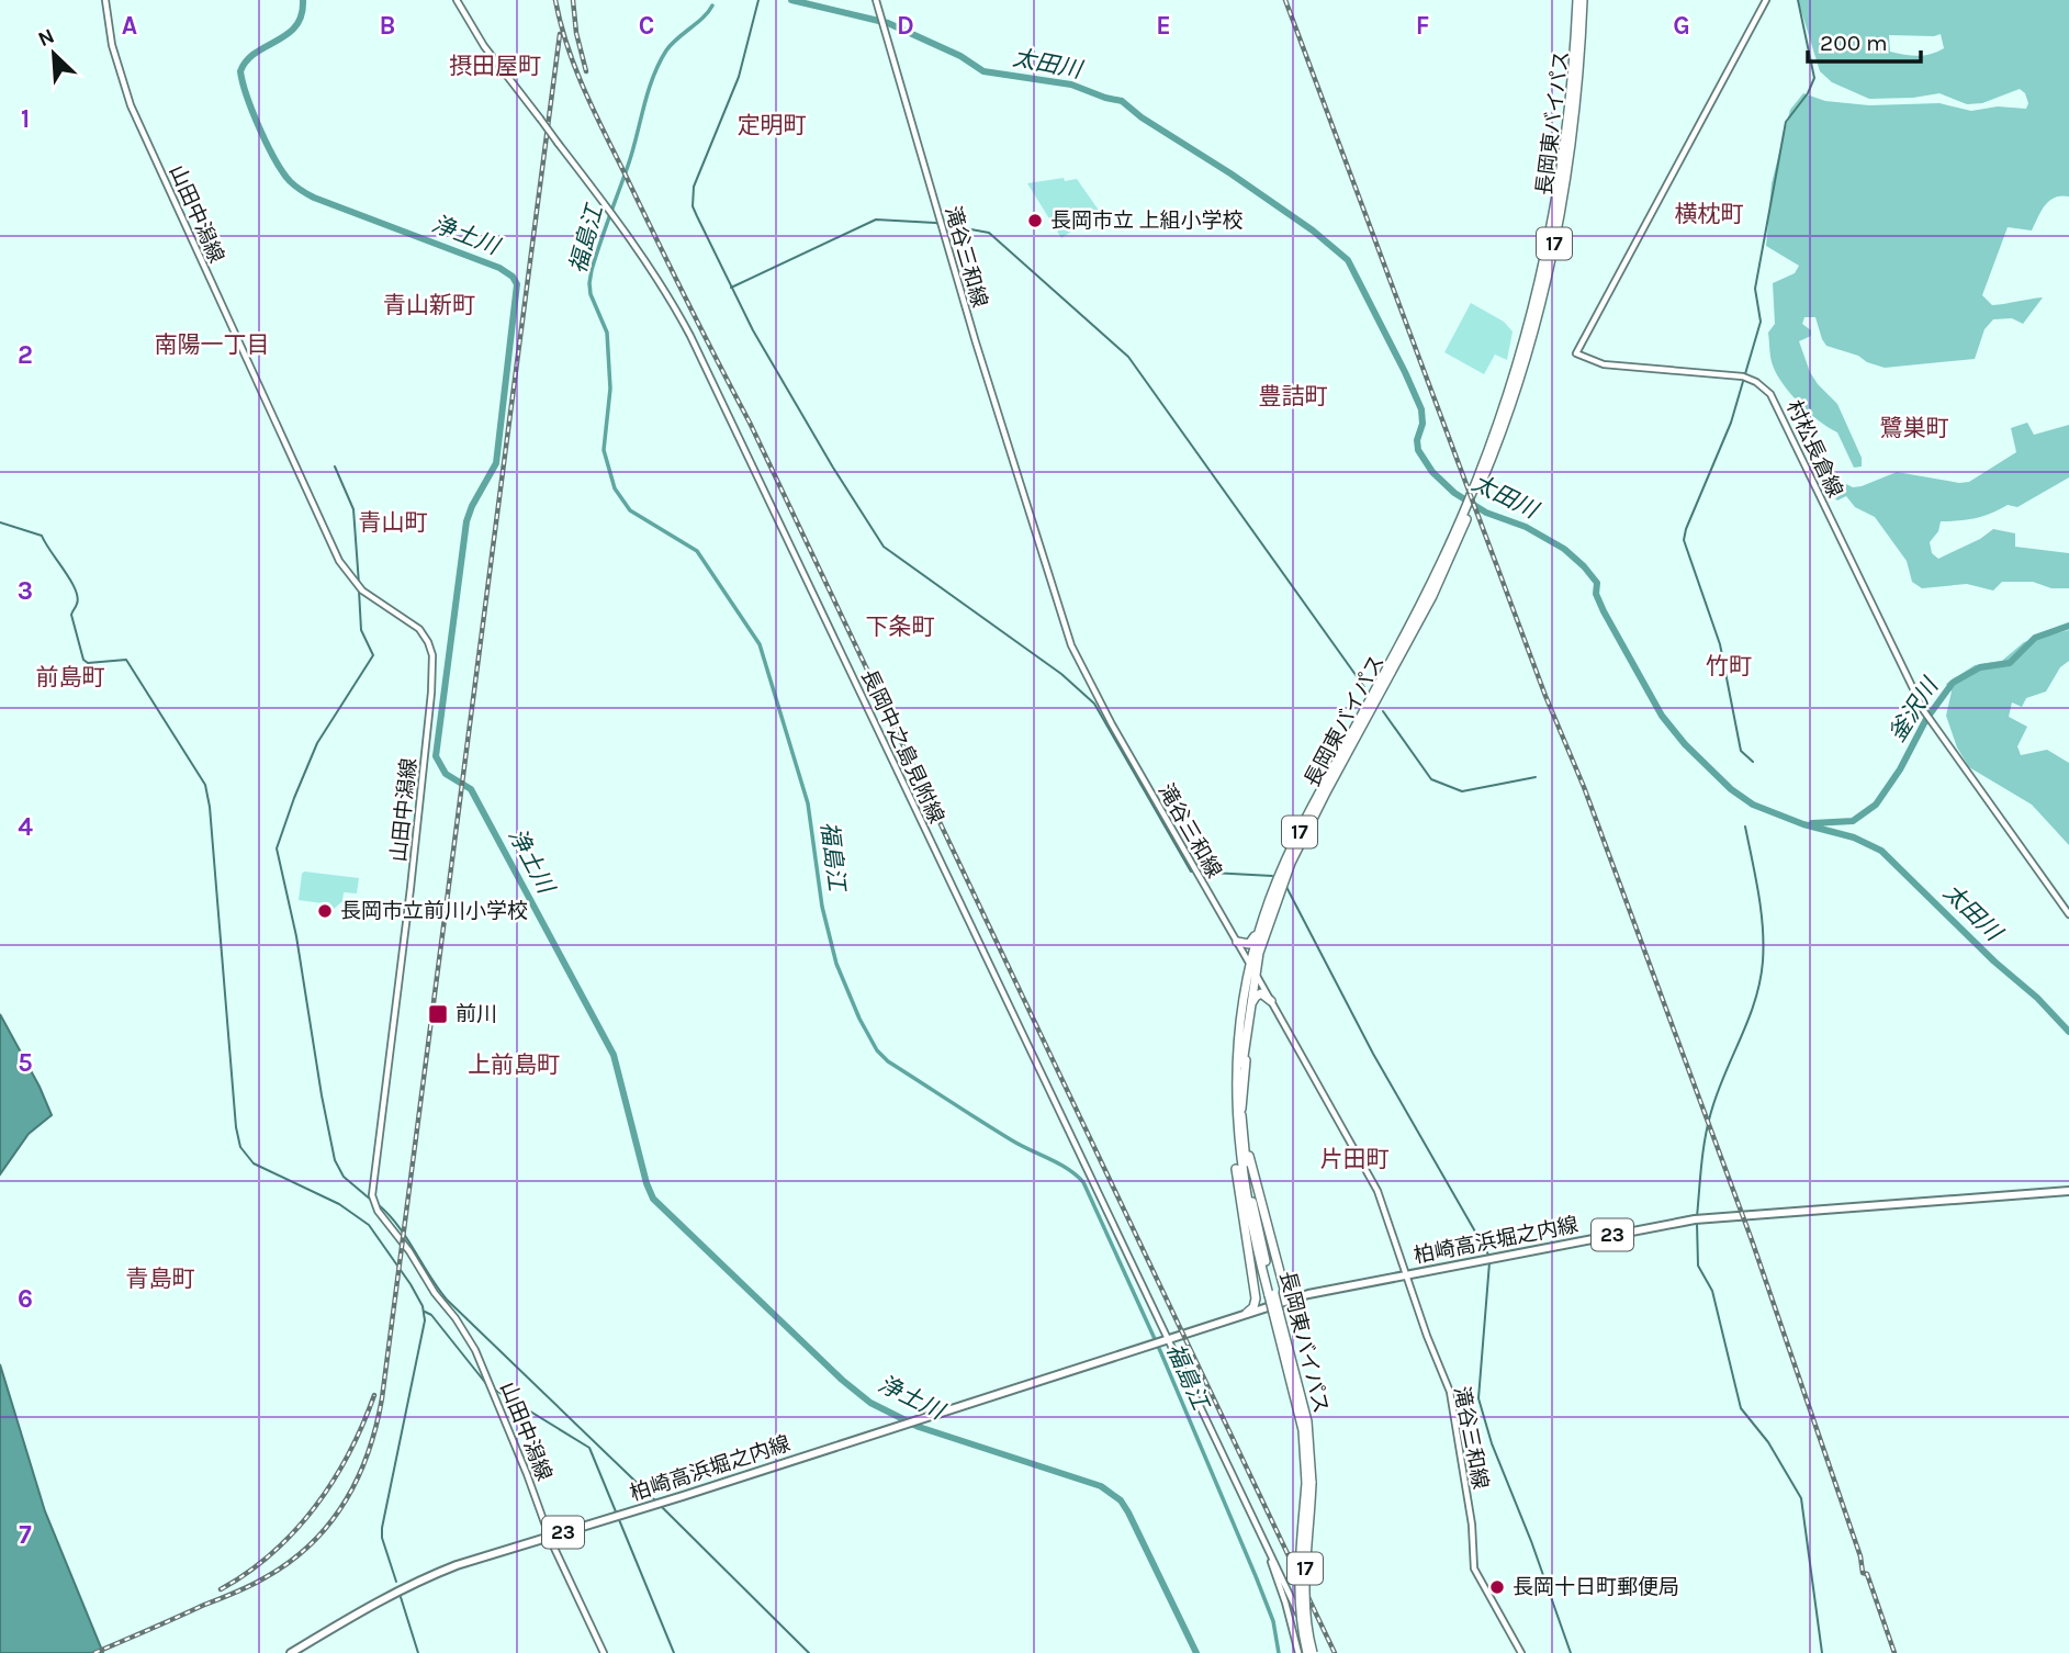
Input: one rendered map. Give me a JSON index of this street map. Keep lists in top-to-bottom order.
{
  "streets": {
    "highway": ["長岡東バイパス", "17"],
    "main road": [
      "山田中潟線",
      "滝谷三和線",
      "村松長倉線",
      "長岡中之島見附線",
      "23",
      "柏崎高浜堀之内線"
    ]
  },
  "crossings": [
    ["長岡東バイパス", "滝谷三和線"],
    ["長岡東バイパス", "長岡中之島見附線"],
    ["長岡東バイパス", "柏崎高浜堀之内線"],
    ["山田中潟線", "柏崎高浜堀之内線"],
    ["滝谷三和線", "柏崎高浜堀之内線"],
    ["長岡中之島見附線", "柏崎高浜堀之内線"]
  ],
  "districts": [
    "摂田屋町",
    "定明町",
    "横枕町",
    "青山新町",
    "南陽一丁目",
    "豊詰町",
    "鷺巣町",
    "青山町",
    "下条町",
    "竹町",
    "前島町",
    "上前島町",
    "片田町",
    "青島町"
  ],
  "water": [
    "太田川",
    "浄土川",
    "福島江",
    "釜沢川"
  ],
  "places": {
    "other": ["長岡市立 上組小学校", "長岡市立前川小学校", "長岡十日町郵便局"],
    "transit": ["前川"]
  },
  "scale_bar": "200 m",
  "north": "top left",
  "grid": {
    "columns": [
      "A",
      "B",
      "C",
      "D",
      "E",
      "F",
      "G"
    ],
    "rows": [
      "1",
      "2",
      "3",
      "4",
      "5",
      "6",
      "7"
    ]
  }
}
